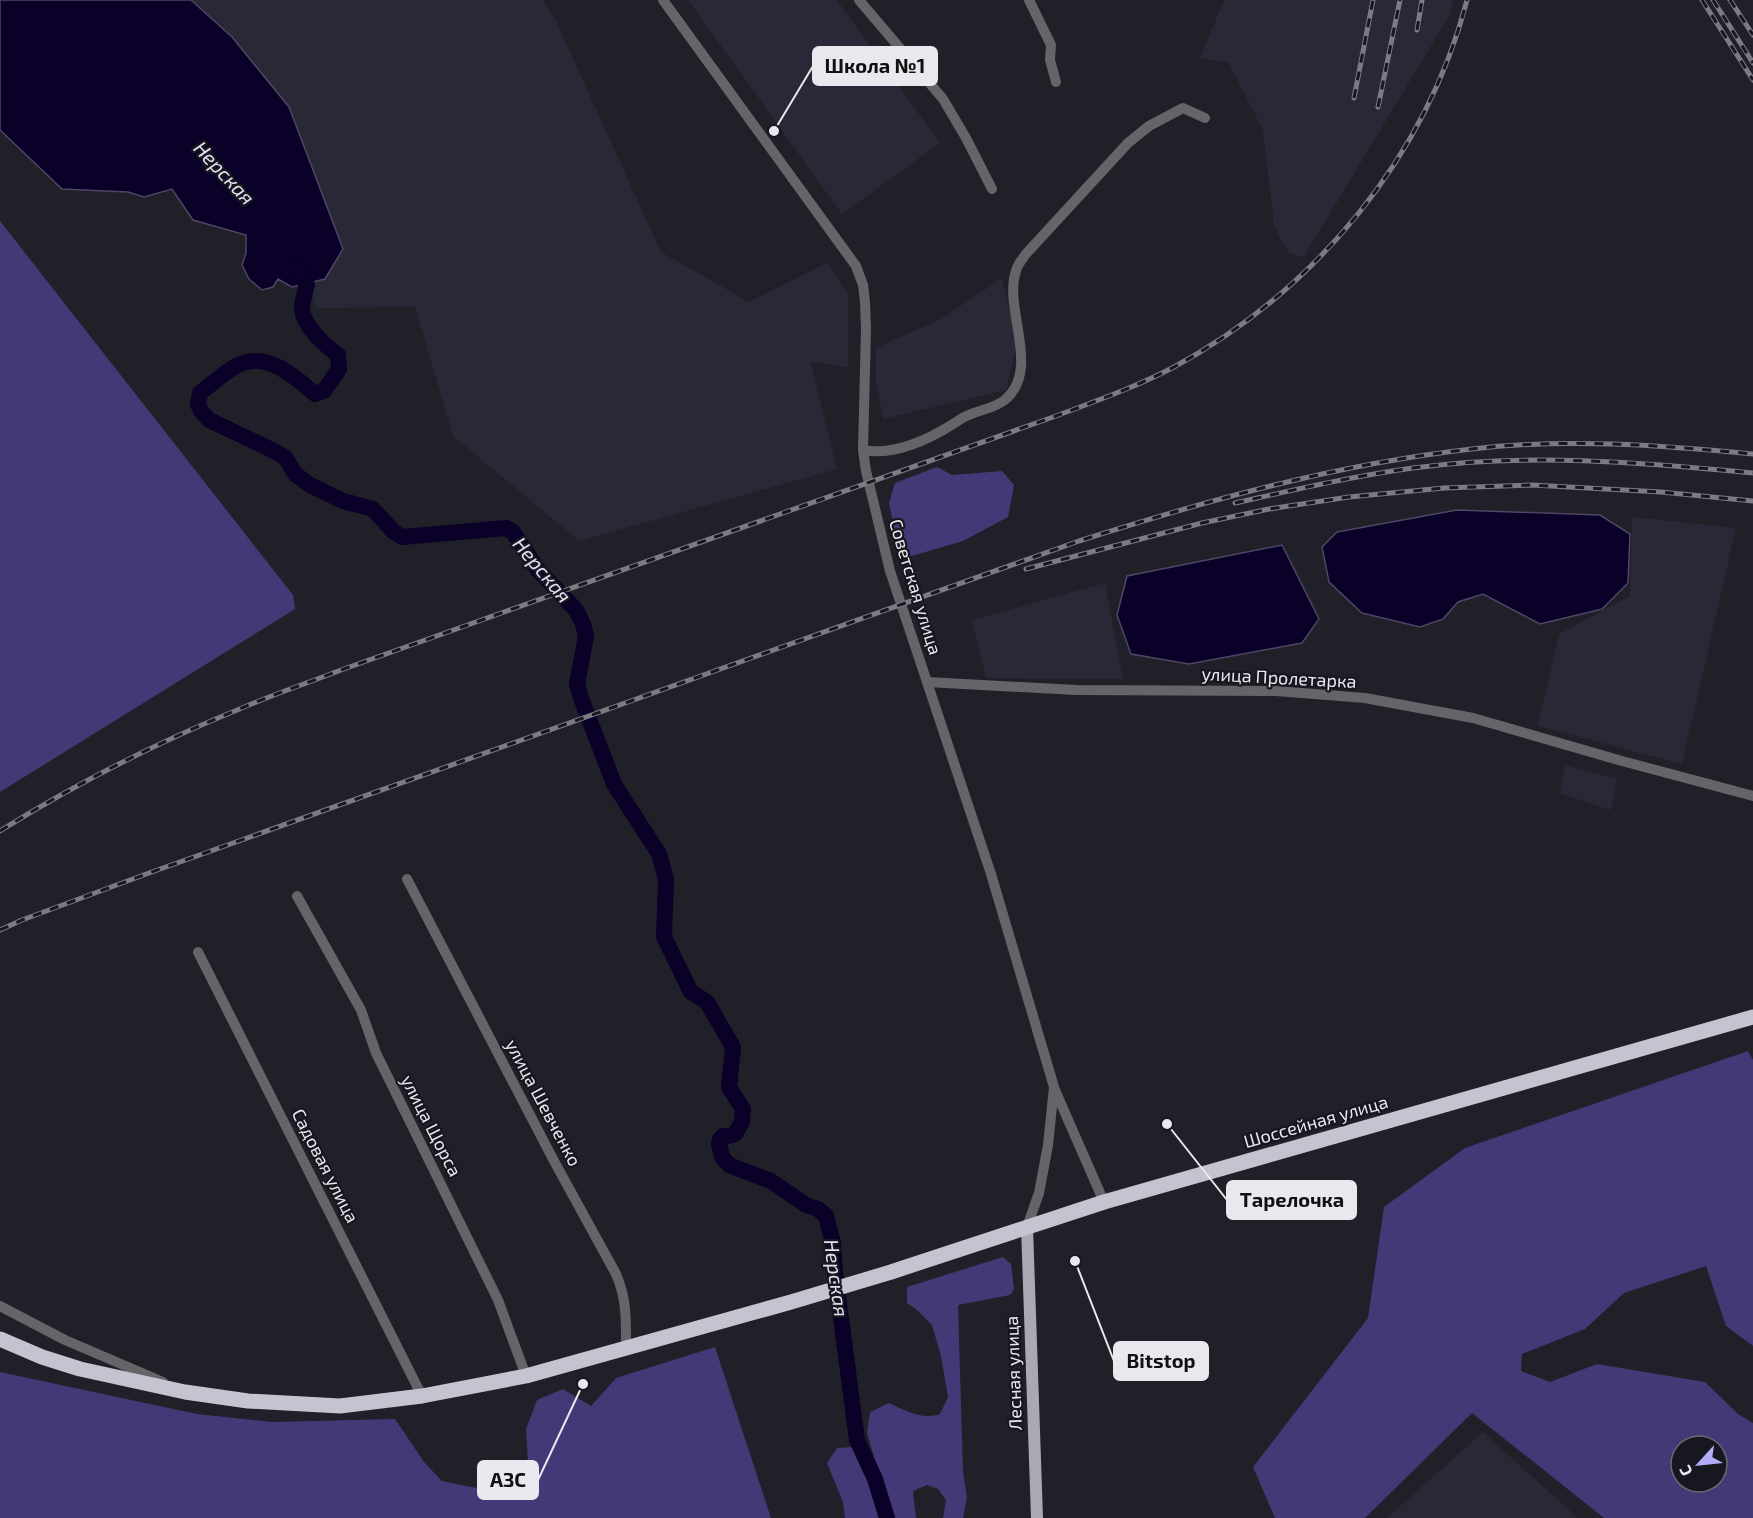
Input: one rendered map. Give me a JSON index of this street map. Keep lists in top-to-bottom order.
{
  "streets": {
    "highway": ["Шоссейная улица"],
    "main road": ["Лесная улица"],
    "street": [
      "Советская улица",
      "улица Пролетарка",
      "улица Шевченко",
      "улица Щорса",
      "Садовая улица"
    ]
  },
  "crossings": [
    ["Советская улица", "улица Пролетарка"],
    ["Советская улица", "Шоссейная улица"],
    ["Советская улица", "Лесная улица"],
    ["улица Шевченко", "Шоссейная улица"],
    ["Шоссейная улица", "улица Щорса"],
    ["Шоссейная улица", "Садовая улица"],
    ["Шоссейная улица", "Лесная улица"]
  ],
  "water": ["Нерская"],
  "places": [
    "Школа №1",
    "Тарелочка",
    "Bitstop",
    "АЗС"
  ],
  "north": "bottom left"
}
